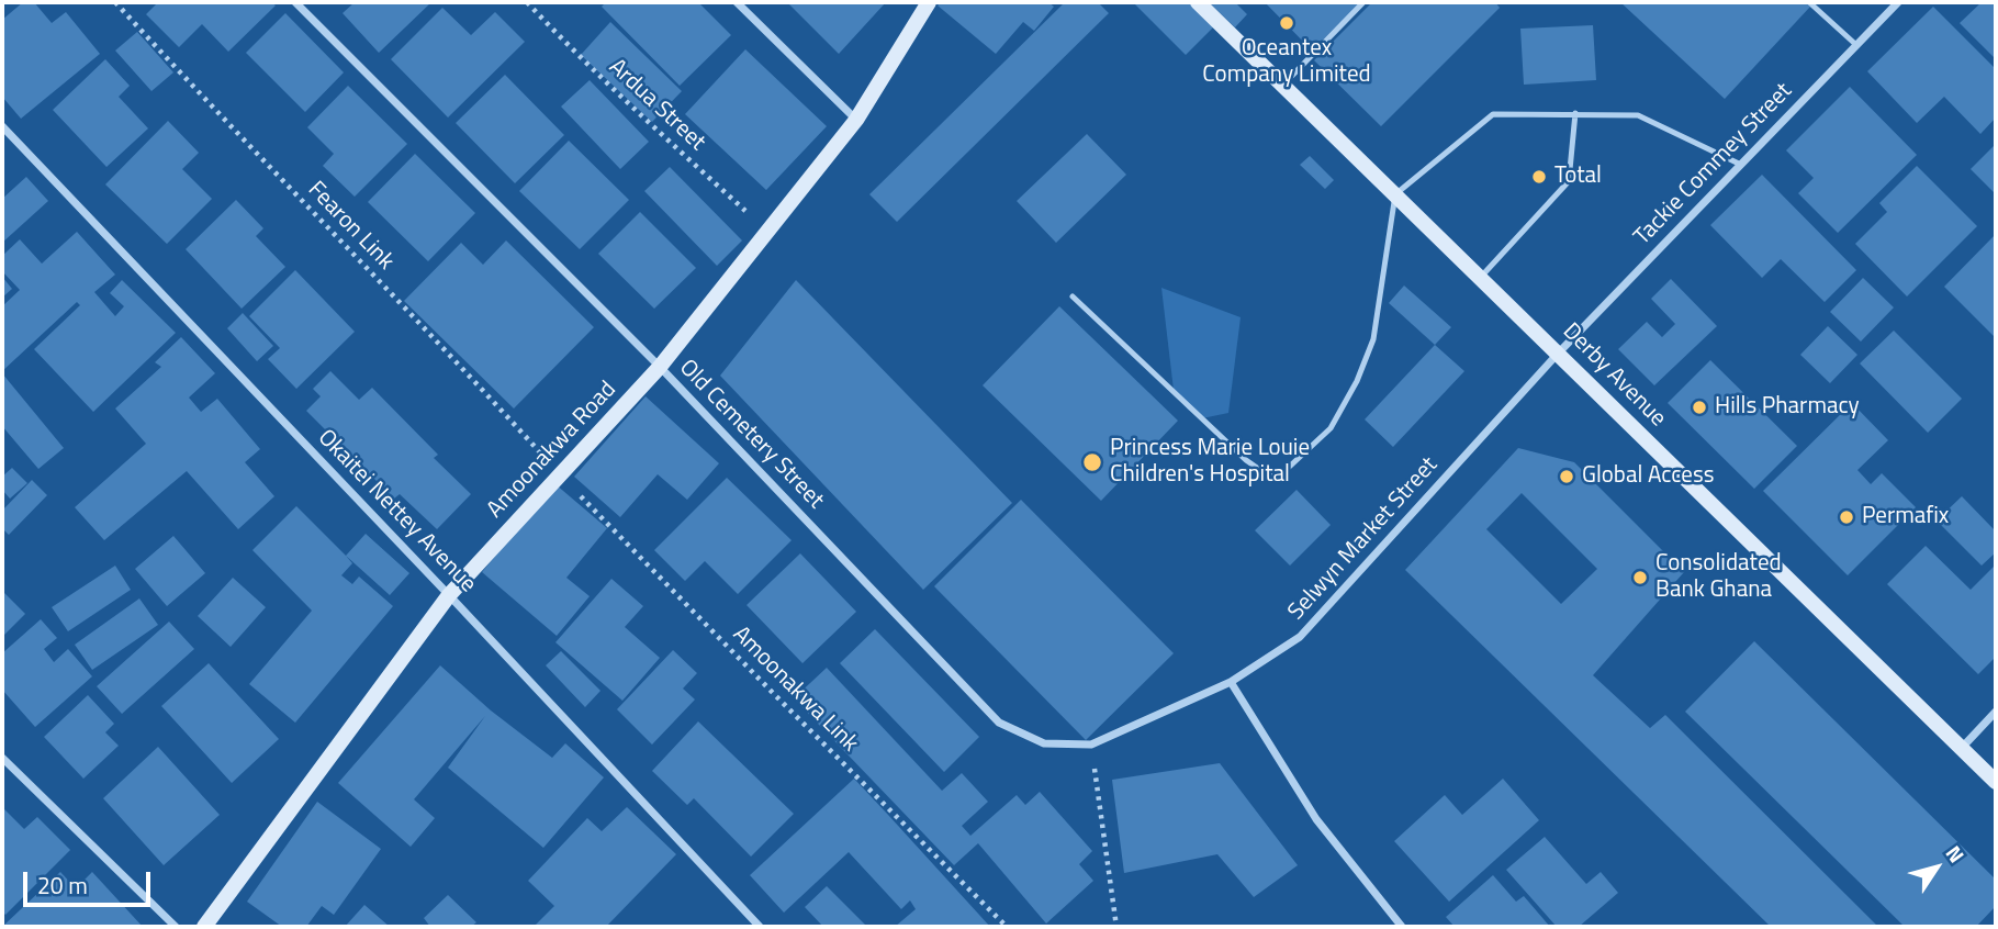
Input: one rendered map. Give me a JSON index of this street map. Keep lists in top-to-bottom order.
{
  "streets": {
    "street": [
      "Tackie Commey Street",
      "Derby Avenue",
      "Old Cemetery Street",
      "Amoonakwa Road",
      "Okaitei Nettey Avenue",
      "Selwyn Market Street"
    ],
    "path": ["Ardua Street", "Fearon Link", "Amoonakwa Link"]
  },
  "crossings": [
    ["Ardua Street", "Amoonakwa Road"],
    ["Tackie Commey Street", "Derby Avenue"],
    ["Tackie Commey Street", "Selwyn Market Street"],
    ["Fearon Link", "Amoonakwa Road"],
    ["Fearon Link", "Amoonakwa Link"],
    ["Derby Avenue", "Selwyn Market Street"],
    ["Old Cemetery Street", "Amoonakwa Road"],
    ["Old Cemetery Street", "Selwyn Market Street"],
    ["Amoonakwa Road", "Okaitei Nettey Avenue"],
    ["Amoonakwa Road", "Amoonakwa Link"]
  ],
  "places": [
    "Oceantex Company Limited",
    "Total",
    "Hills Pharmacy",
    "Princess Marie Louie Children's Hospital",
    "Global Access",
    "Permafix",
    "Consolidated Bank Ghana"
  ],
  "scale_bar": "20 m",
  "north": "top right"
}
